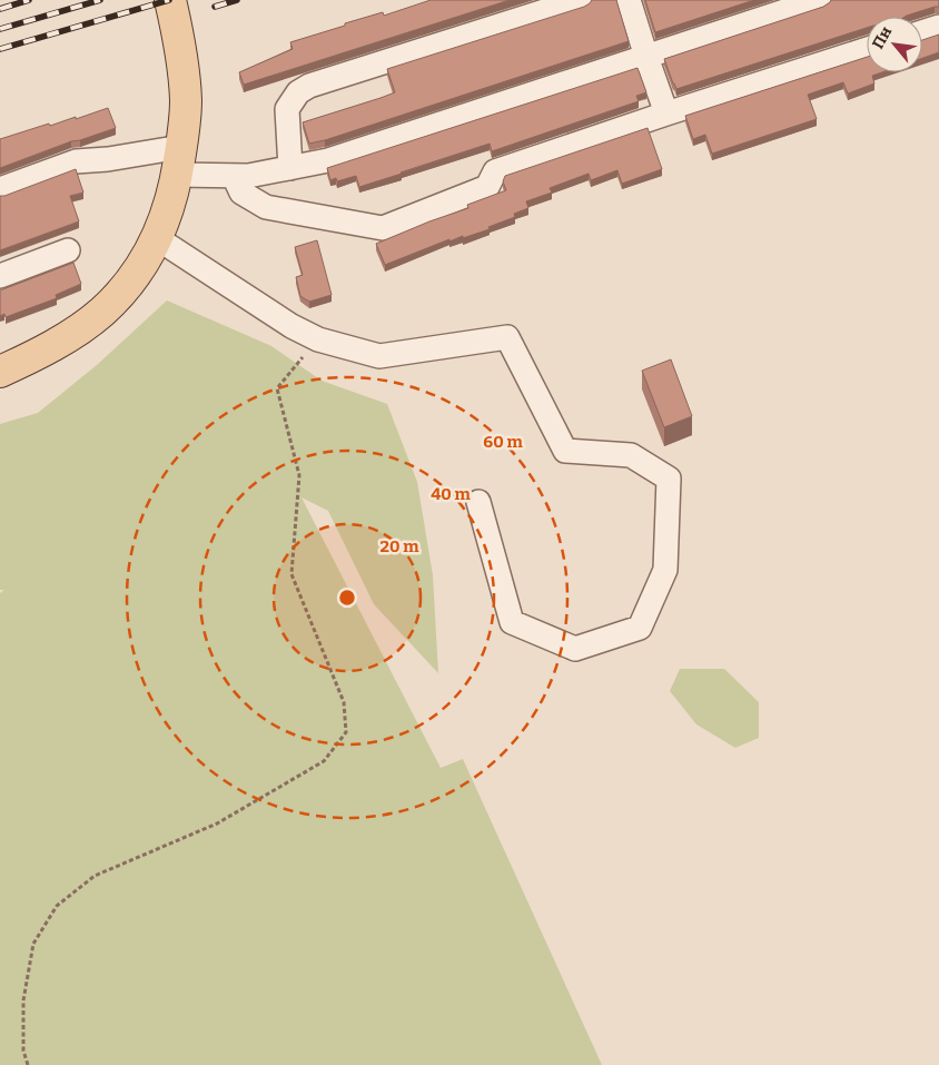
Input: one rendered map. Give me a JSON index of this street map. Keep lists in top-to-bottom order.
{
  "north": "top left",
  "rings": ["60 m", "40 m", "20 m"]
}
